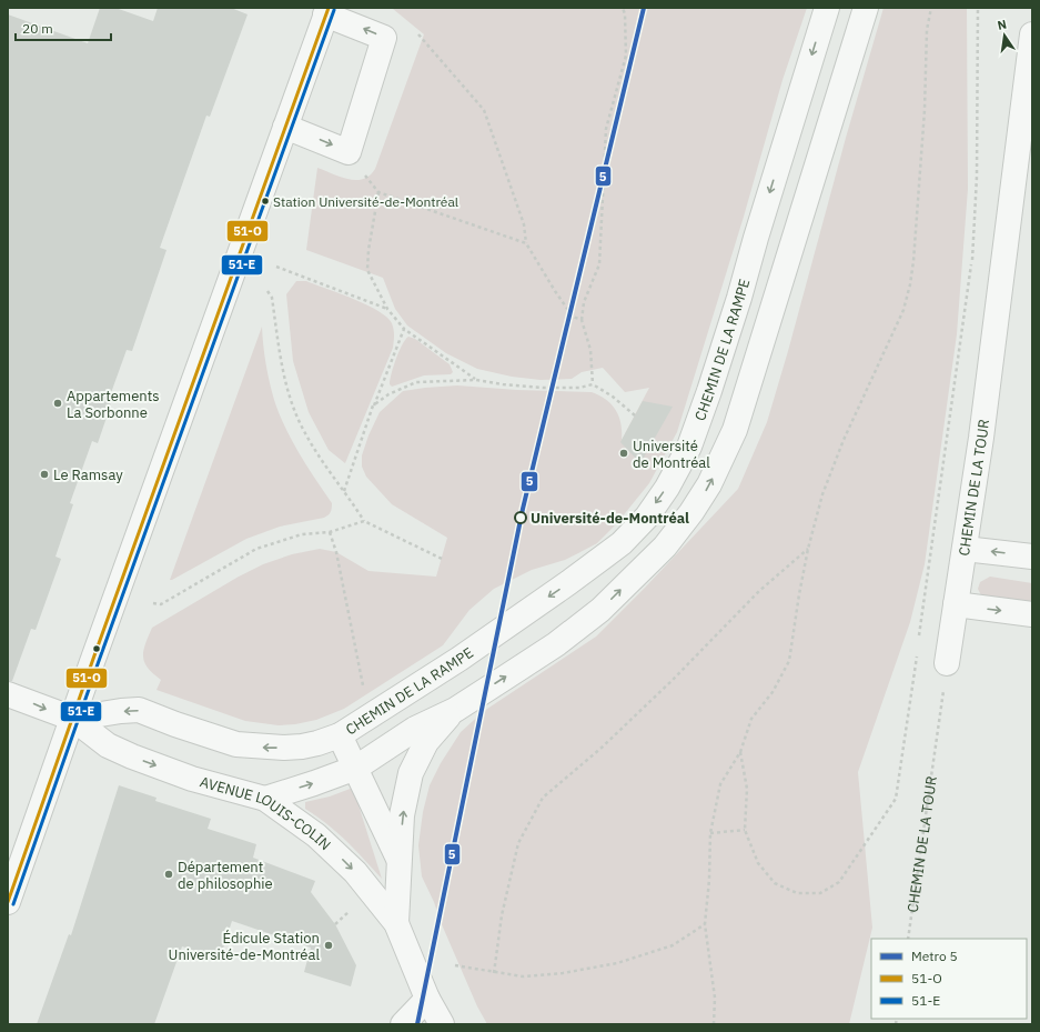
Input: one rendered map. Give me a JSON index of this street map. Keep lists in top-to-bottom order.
{
  "streets": {
    "street": ["CHEMIN DE LA RAMPE", "CHEMIN DE LA TOUR", "AVENUE LOUIS-COLIN"]
  },
  "crossings": [
    ["CHEMIN DE LA RAMPE", "AVENUE LOUIS-COLIN"]
  ],
  "one_way": ["AVENUE LOUIS-COLIN"],
  "places": [
    "Station Université-de-Montréal",
    "Appartements La Sorbonne",
    "Université de Montréal",
    "Le Ramsay",
    "Université-de-Montréal",
    "Département de philosophie",
    "Édicule Station Université-de-Montréal"
  ],
  "lines": ["metro line 5", "transit line 51-O", "transit line 51-E"],
  "legend": ["Metro 5", "51-O", "51-E"],
  "scale_bar": "20 m",
  "north": "top"
}
